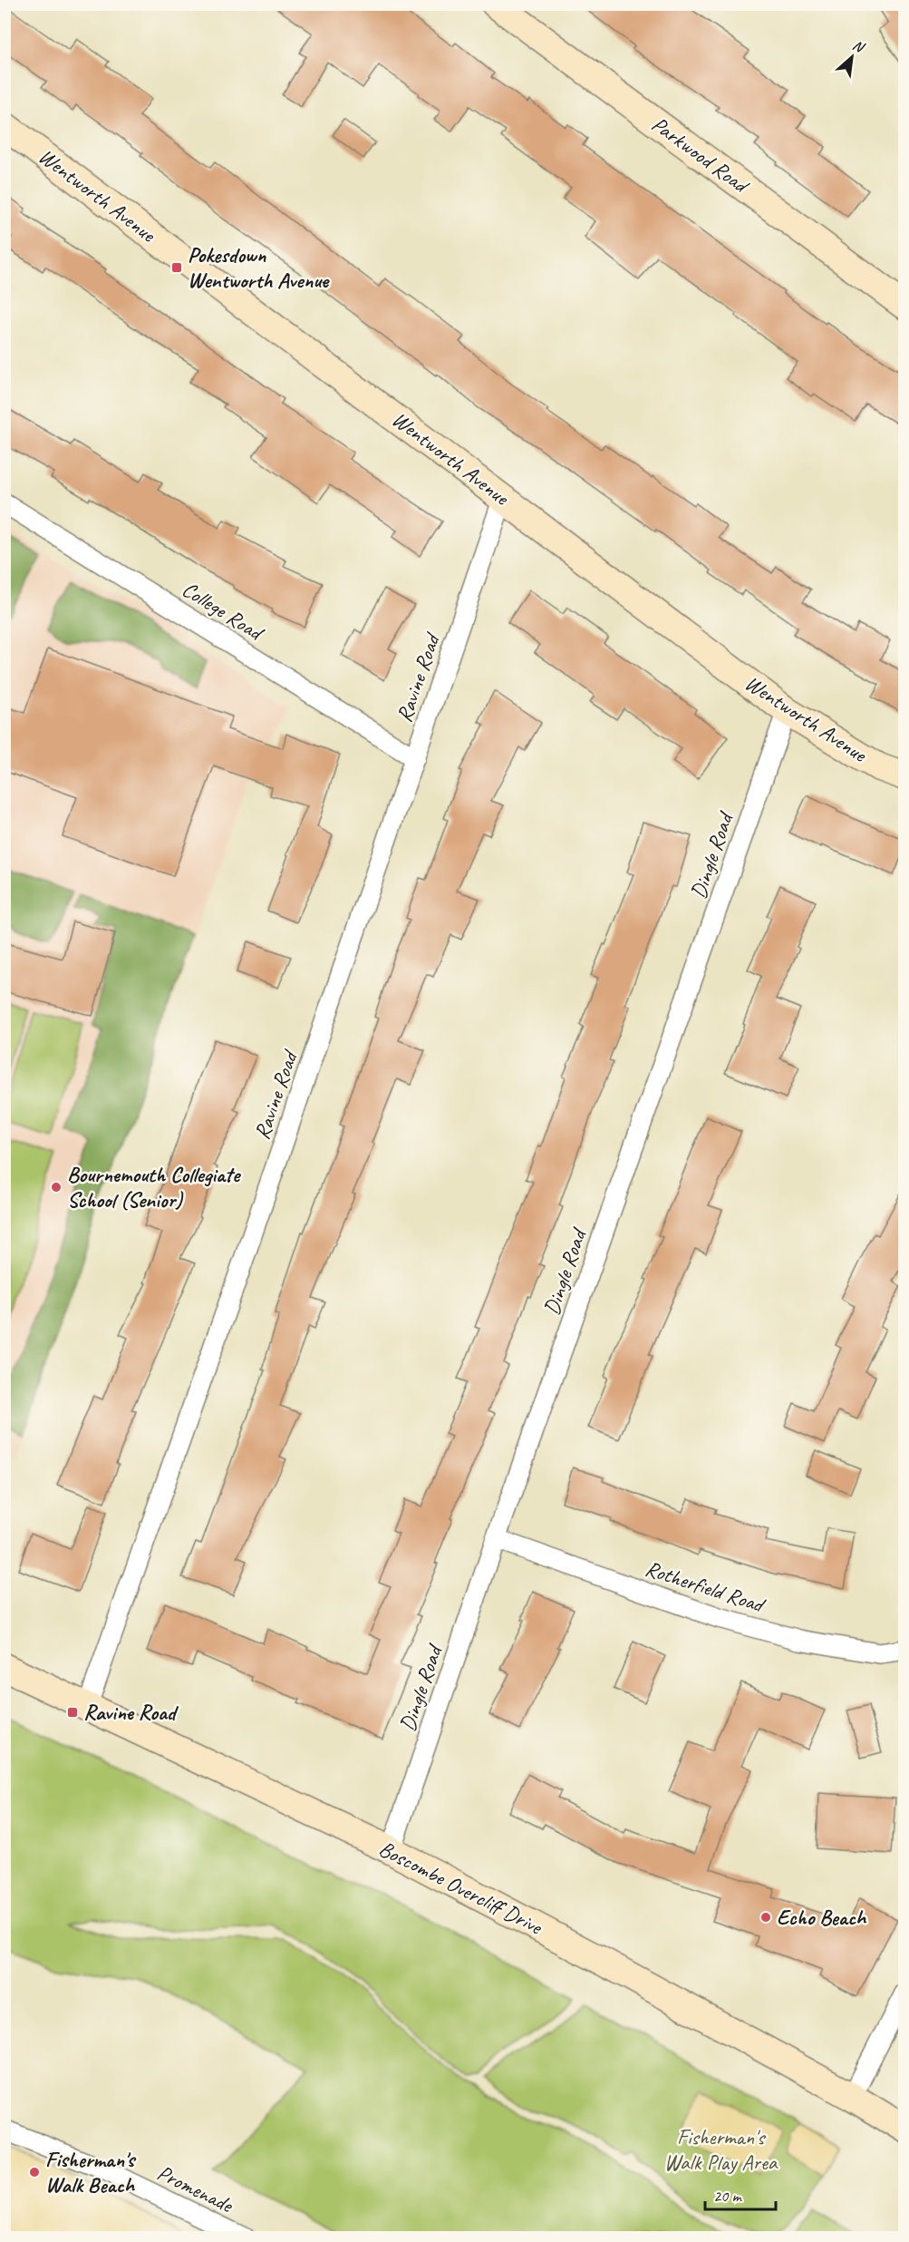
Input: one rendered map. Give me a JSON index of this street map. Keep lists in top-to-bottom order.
{
  "streets": {
    "street": [
      "Parkwood Road",
      "Wentworth Avenue",
      "College Road",
      "Ravine Road",
      "Dingle Road",
      "Rotherfield Road",
      "Boscombe Overcliff Drive",
      "Promenade"
    ]
  },
  "crossings": [
    ["Wentworth Avenue", "Ravine Road"],
    ["Wentworth Avenue", "Dingle Road"],
    ["College Road", "Ravine Road"],
    ["Ravine Road", "Boscombe Overcliff Drive"],
    ["Dingle Road", "Rotherfield Road"],
    ["Dingle Road", "Boscombe Overcliff Drive"]
  ],
  "parks": ["Fisherman's Walk Play Area"],
  "places": {
    "transit": ["Pokesdown Wentworth Avenue", "Ravine Road"],
    "other": ["Bournemouth Collegiate School (Senior)", "Echo Beach", "Fisherman's Walk Beach"]
  },
  "scale_bar": "20 m",
  "north": "top right"
}
